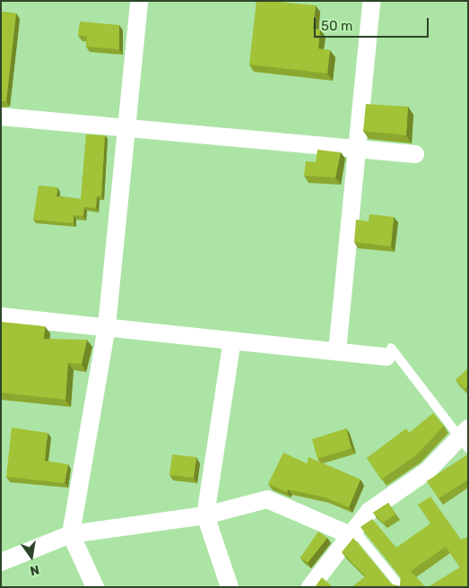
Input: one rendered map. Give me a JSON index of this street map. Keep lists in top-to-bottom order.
{
  "scale_bar": "50 m",
  "north": "bottom"
}
